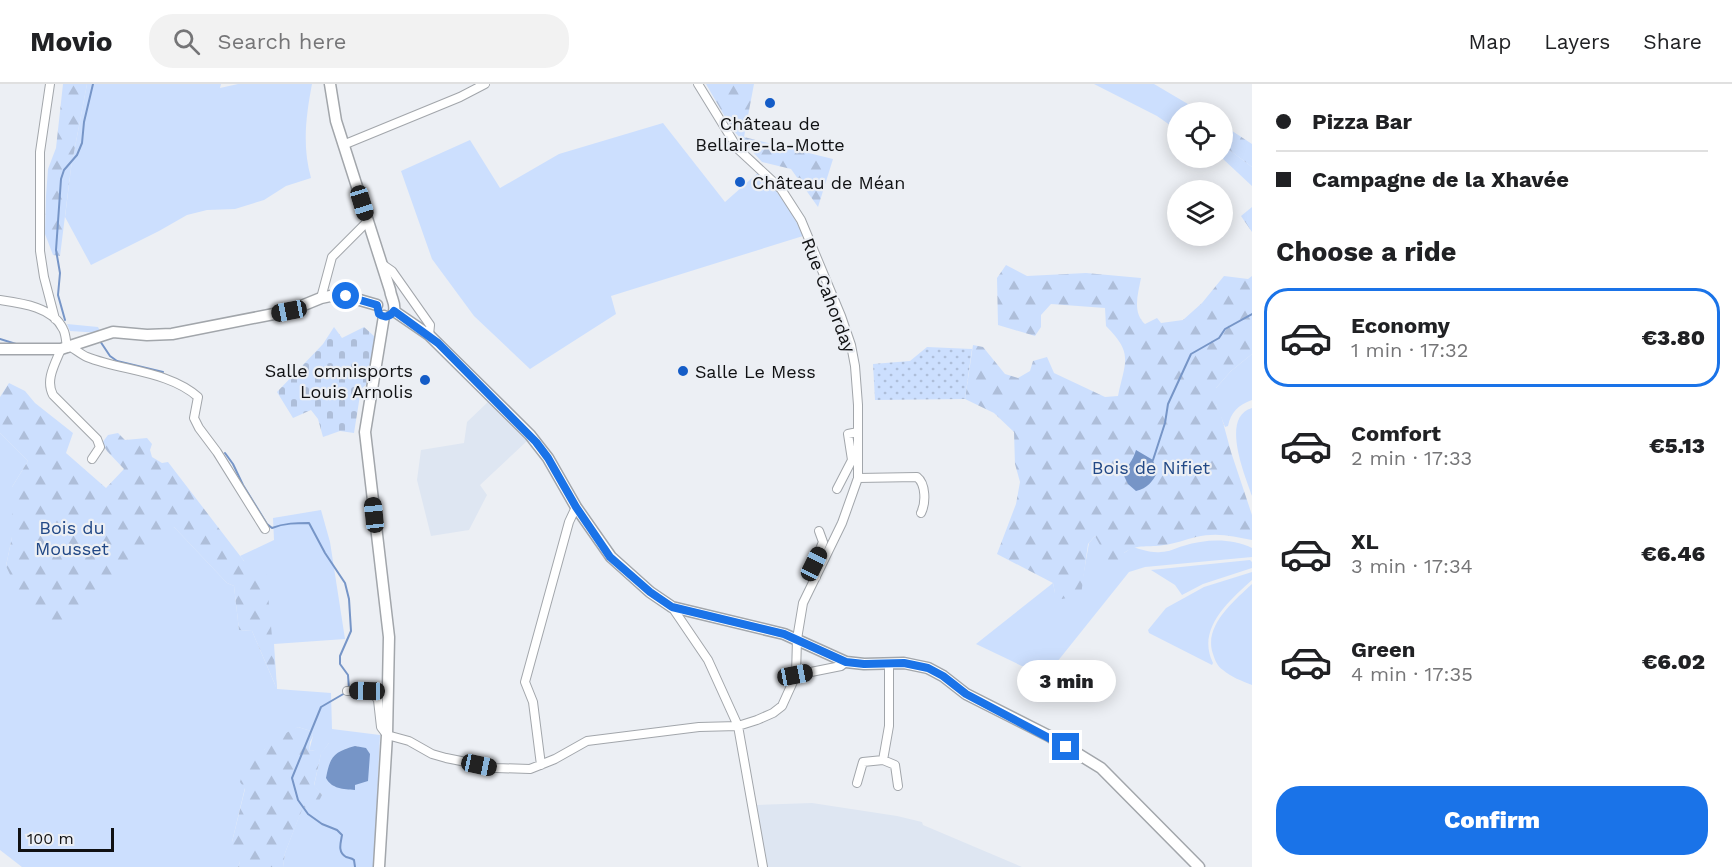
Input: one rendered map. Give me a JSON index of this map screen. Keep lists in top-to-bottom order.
{
  "streets": {
    "street": ["Rue Cahorday"]
  },
  "parks": ["Bois de Nifiet", "Bois du Mousset"],
  "places": [
    "Château de Bellaire-la-Motte",
    "Château de Méan",
    "Salle Le Mess",
    "Salle omnisports Louis Arnolis"
  ],
  "scale_bar": "100 m",
  "page": {
    "header": "Movio",
    "search": "Search here",
    "nav": ["Map", "Layers", "Share"],
    "banner": ["Pizza Bar", "Campagne de la Xhavée"],
    "heading": "Choose a ride",
    "list": [
      {
        "name": "Economy",
        "note": "1 min · 17:32",
        "value": "€3.80"
      },
      {
        "name": "Comfort",
        "note": "2 min · 17:33",
        "value": "€5.13"
      },
      {
        "name": "XL",
        "note": "3 min · 17:34",
        "value": "€6.46"
      },
      {
        "name": "Green",
        "note": "4 min · 17:35",
        "value": "€6.02"
      }
    ],
    "bubble": "3 min",
    "buttons": "Confirm",
    "scale": "100 m"
  }
}
